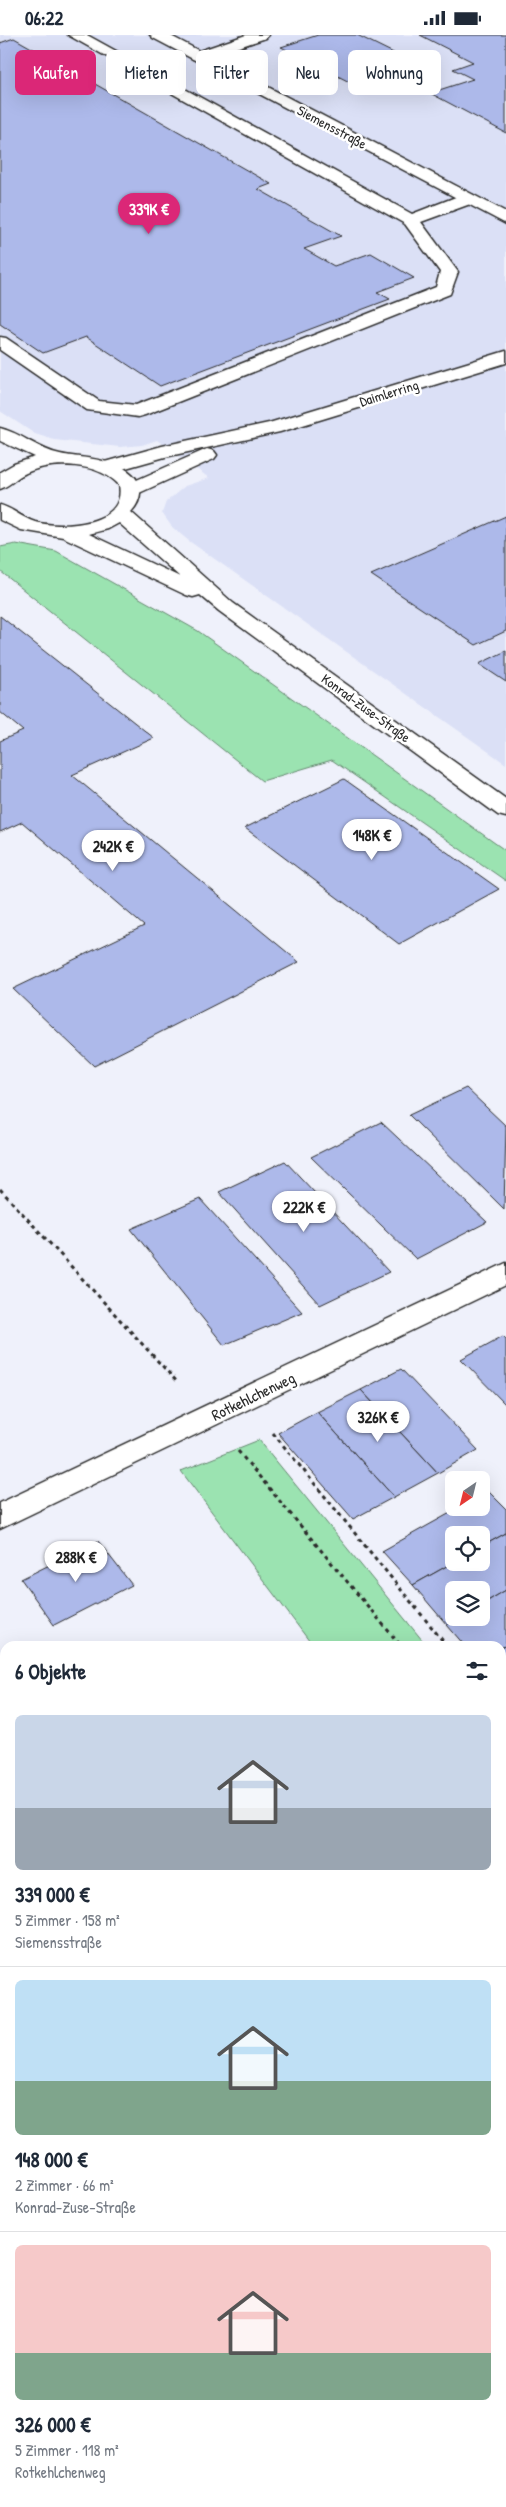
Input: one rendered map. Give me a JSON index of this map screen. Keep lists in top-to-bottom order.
{
  "streets": {
    "street": [
      "Siemensstraße",
      "Daimlerring",
      "Konrad-Zuse-Straße",
      "Rotkehlchenweg"
    ]
  },
  "north": "bottom left",
  "page": {
    "status": "06:22",
    "chip": [
      "Kaufen",
      "Mieten",
      "Filter",
      "Neu",
      "Wohnung"
    ],
    "price": [
      "339K €",
      "148K €",
      "242K €",
      "222K €",
      "326K €",
      "288K €"
    ],
    "heading": "6 Objekte",
    "list": [
      {
        "name": "339 000 €",
        "note": "5 Zimmer · 158 m² · Siemensstraße"
      },
      {
        "name": "148 000 €",
        "note": "2 Zimmer · 66 m² · Konrad-Zuse-Straße"
      },
      {
        "name": "326 000 €",
        "note": "5 Zimmer · 118 m² · Rotkehlchenweg"
      }
    ]
  }
}
